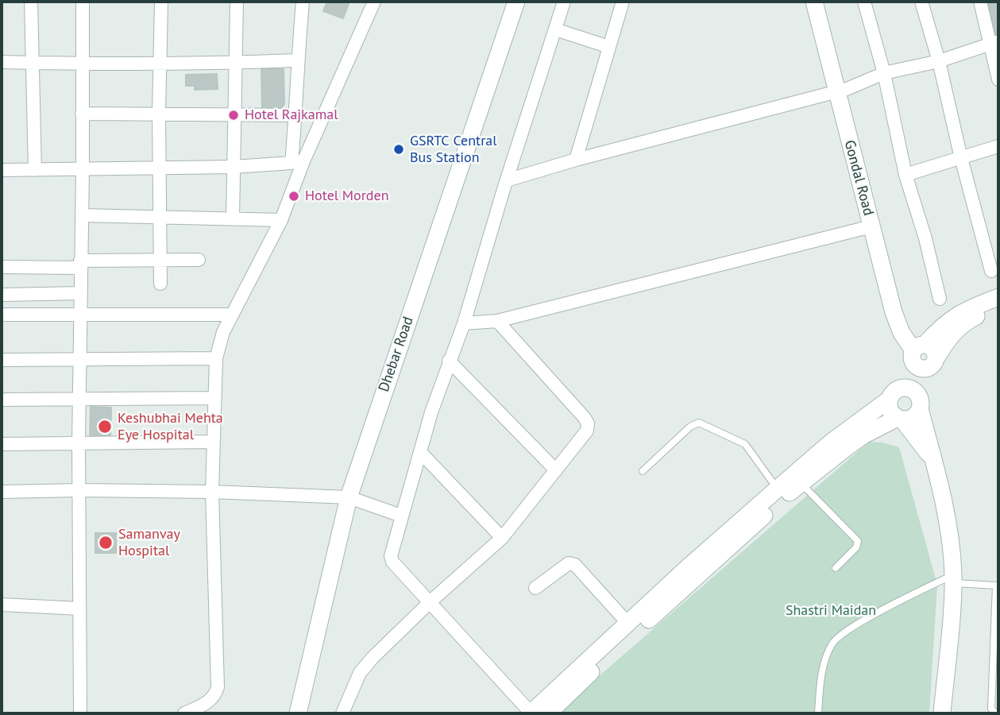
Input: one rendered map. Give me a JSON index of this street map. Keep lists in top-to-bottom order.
{
  "streets": {
    "main road": ["Gondal Road", "Dhebar Road"]
  },
  "parks": ["Shastri Maidan"],
  "places": [
    "Hotel Rajkamal",
    "GSRTC Central Bus Station",
    "Hotel Morden",
    "Keshubhai Mehta Eye Hospital",
    "Samanvay Hospital"
  ]
}
